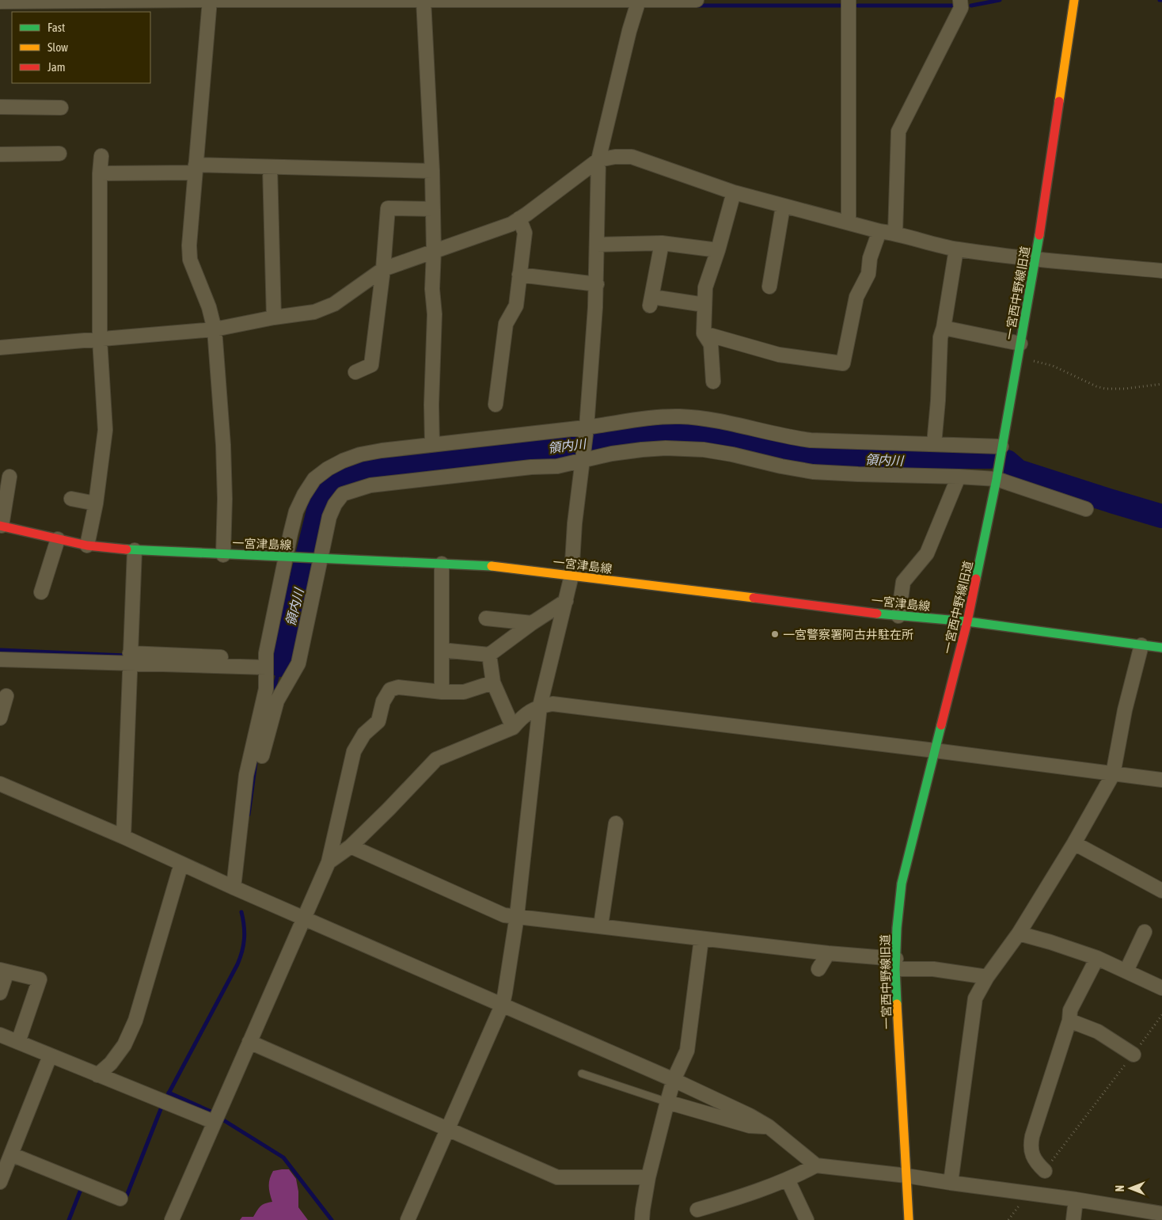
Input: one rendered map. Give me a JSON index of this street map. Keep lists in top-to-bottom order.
{
  "streets": {
    "street": ["一宮西中野線旧道", "一宮津島線"]
  },
  "crossings": [
    ["一宮西中野線旧道", "一宮津島線"]
  ],
  "water": ["領内川"],
  "places": ["一宮警察署阿古井駐在所"],
  "legend": ["Fast", "Slow", "Jam"],
  "north": "left"
}
